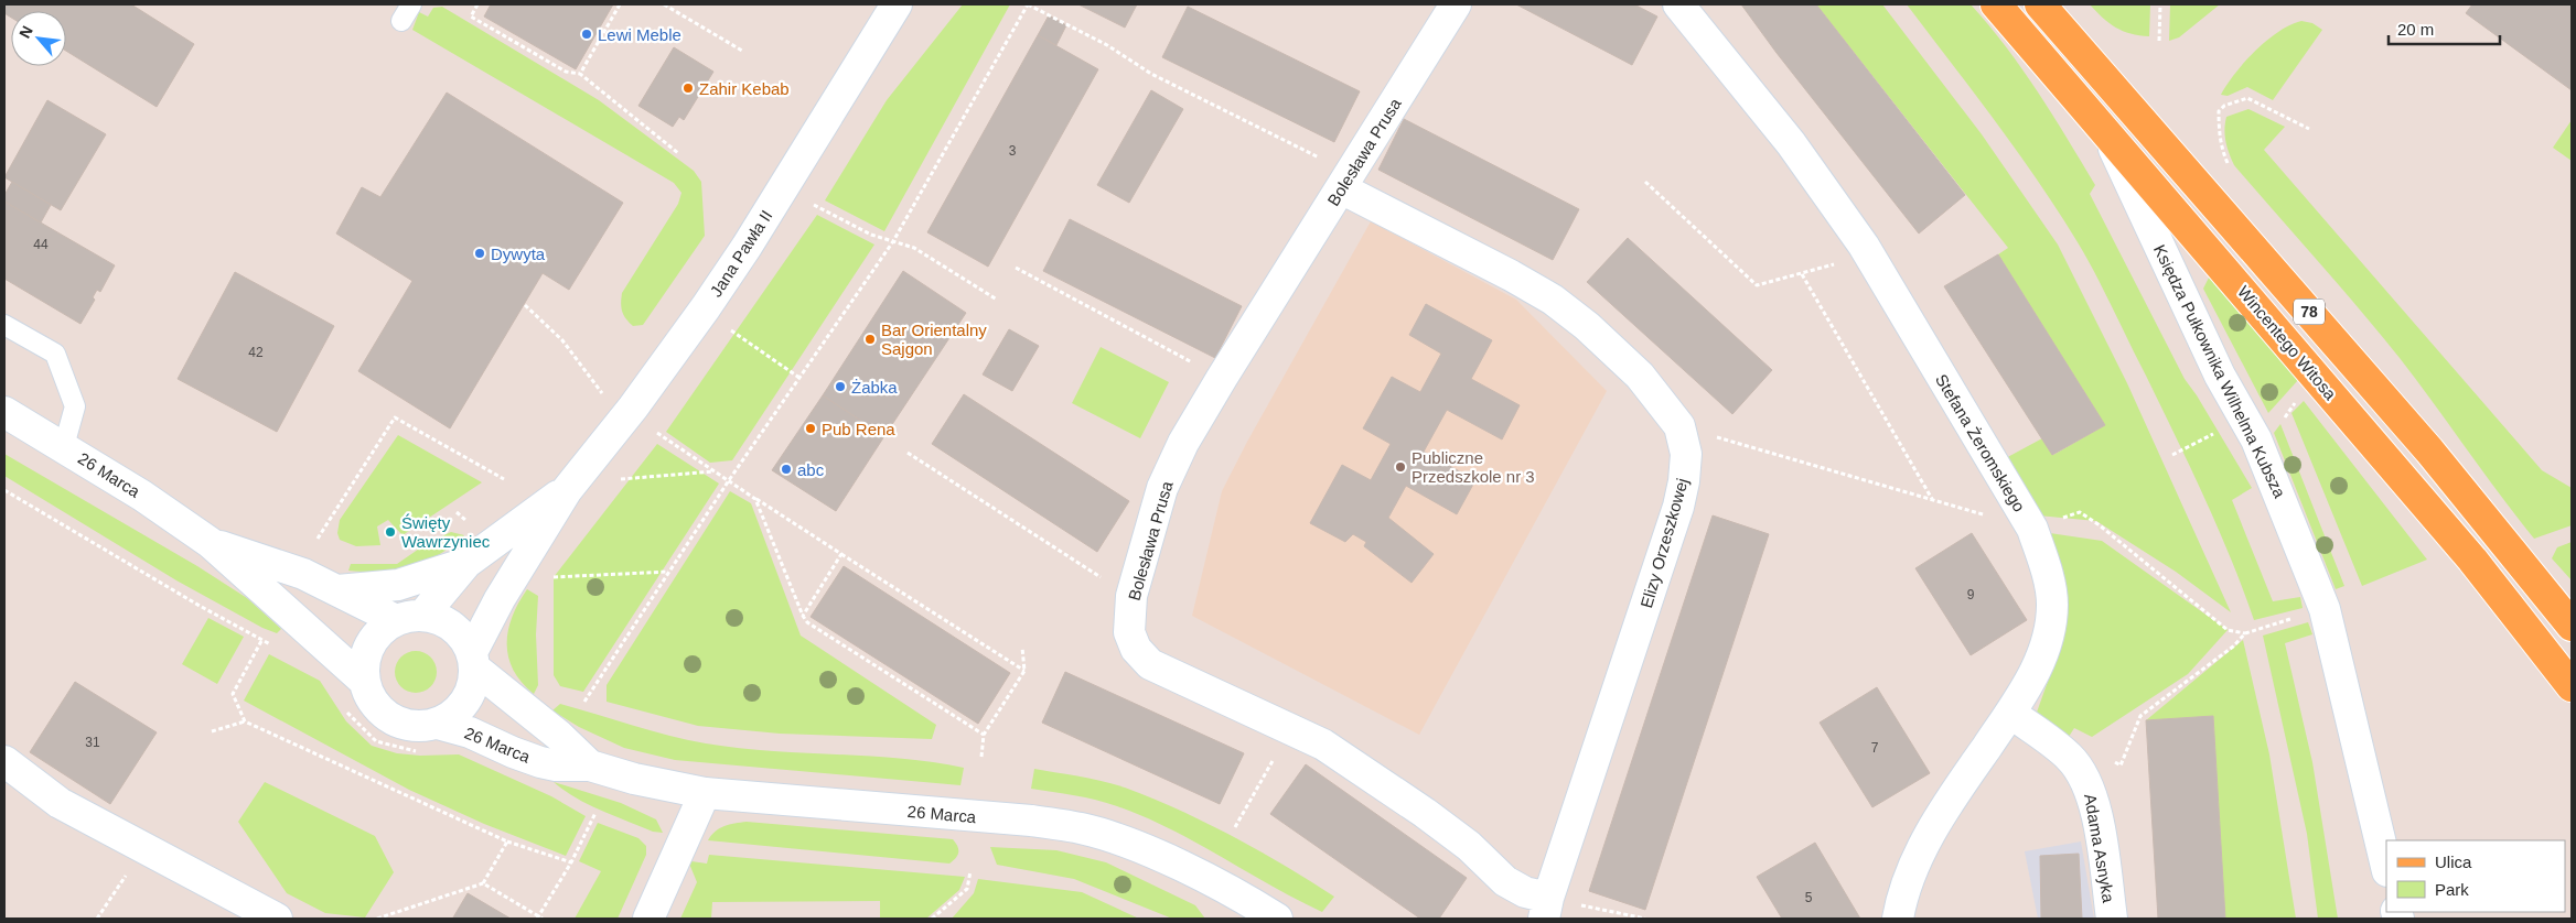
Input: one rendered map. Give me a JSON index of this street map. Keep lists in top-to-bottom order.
{
  "streets": {
    "main road": ["78", "Wincentego Witosa"],
    "street": [
      "Bolesława Prusa",
      "Jana Pawła II",
      "Księdza Pułkownika Wilhelma Kubsza",
      "Stefana Żeromskiego",
      "26 Marca",
      "Elizy Orzeszkowej",
      "Adama Asnyka"
    ]
  },
  "crossings": [
    ["Bolesława Prusa", "Elizy Orzeszkowej"],
    ["Jana Pawła II", "26 Marca"],
    ["Wincentego Witosa", "Księdza Pułkownika Wilhelma Kubsza"],
    ["Stefana Żeromskiego", "Adama Asnyka"]
  ],
  "places": [
    "Lewi Meble",
    "Zahir Kebab",
    "Dywyta",
    "Bar Orientalny Sajgon",
    "Żabka",
    "Pub Rena",
    "Publiczne Przedszkole nr 3",
    "abc",
    "Święty Wawrzyniec"
  ],
  "house_numbers": [
    "3",
    "44",
    "42",
    "9",
    "31",
    "7",
    "5"
  ],
  "legend": ["Ulica", "Park"],
  "scale_bar": "20 m",
  "north": "top left"
}
